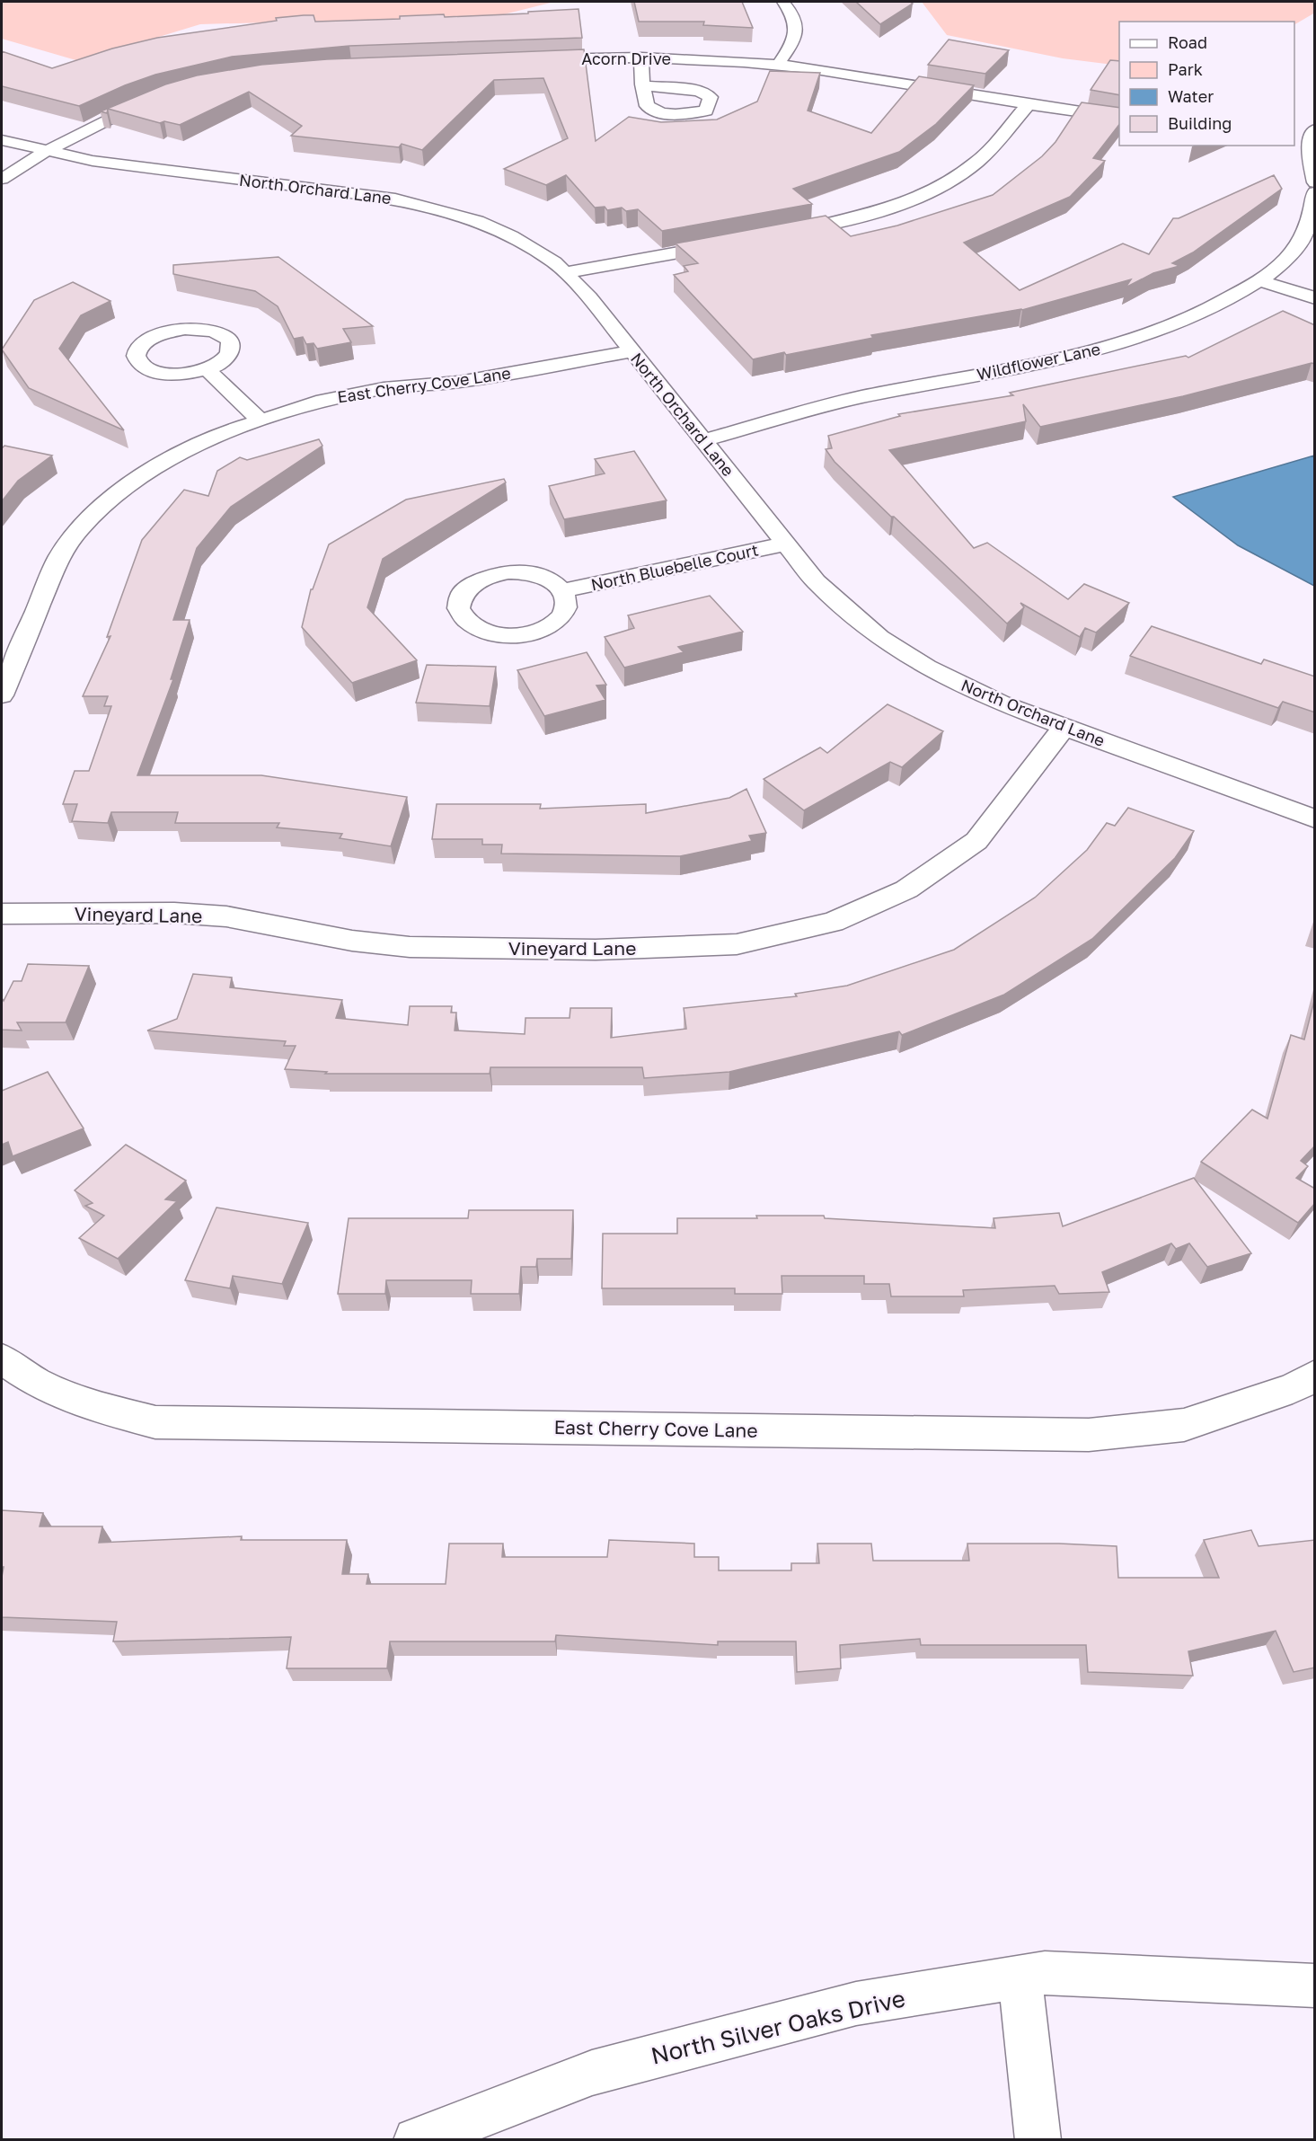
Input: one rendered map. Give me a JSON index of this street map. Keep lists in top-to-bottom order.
{
  "streets": {
    "street": [
      "Acorn Drive",
      "North Orchard Lane",
      "Wildflower Lane",
      "East Cherry Cove Lane",
      "North Bluebelle Court",
      "Vineyard Lane",
      "North Silver Oaks Drive"
    ]
  },
  "crossings": [
    ["North Orchard Lane", "Wildflower Lane"],
    ["North Orchard Lane", "East Cherry Cove Lane"],
    ["North Orchard Lane", "North Bluebelle Court"],
    ["North Orchard Lane", "Vineyard Lane"]
  ],
  "legend": [
    "Road",
    "Park",
    "Water",
    "Building"
  ]
}
